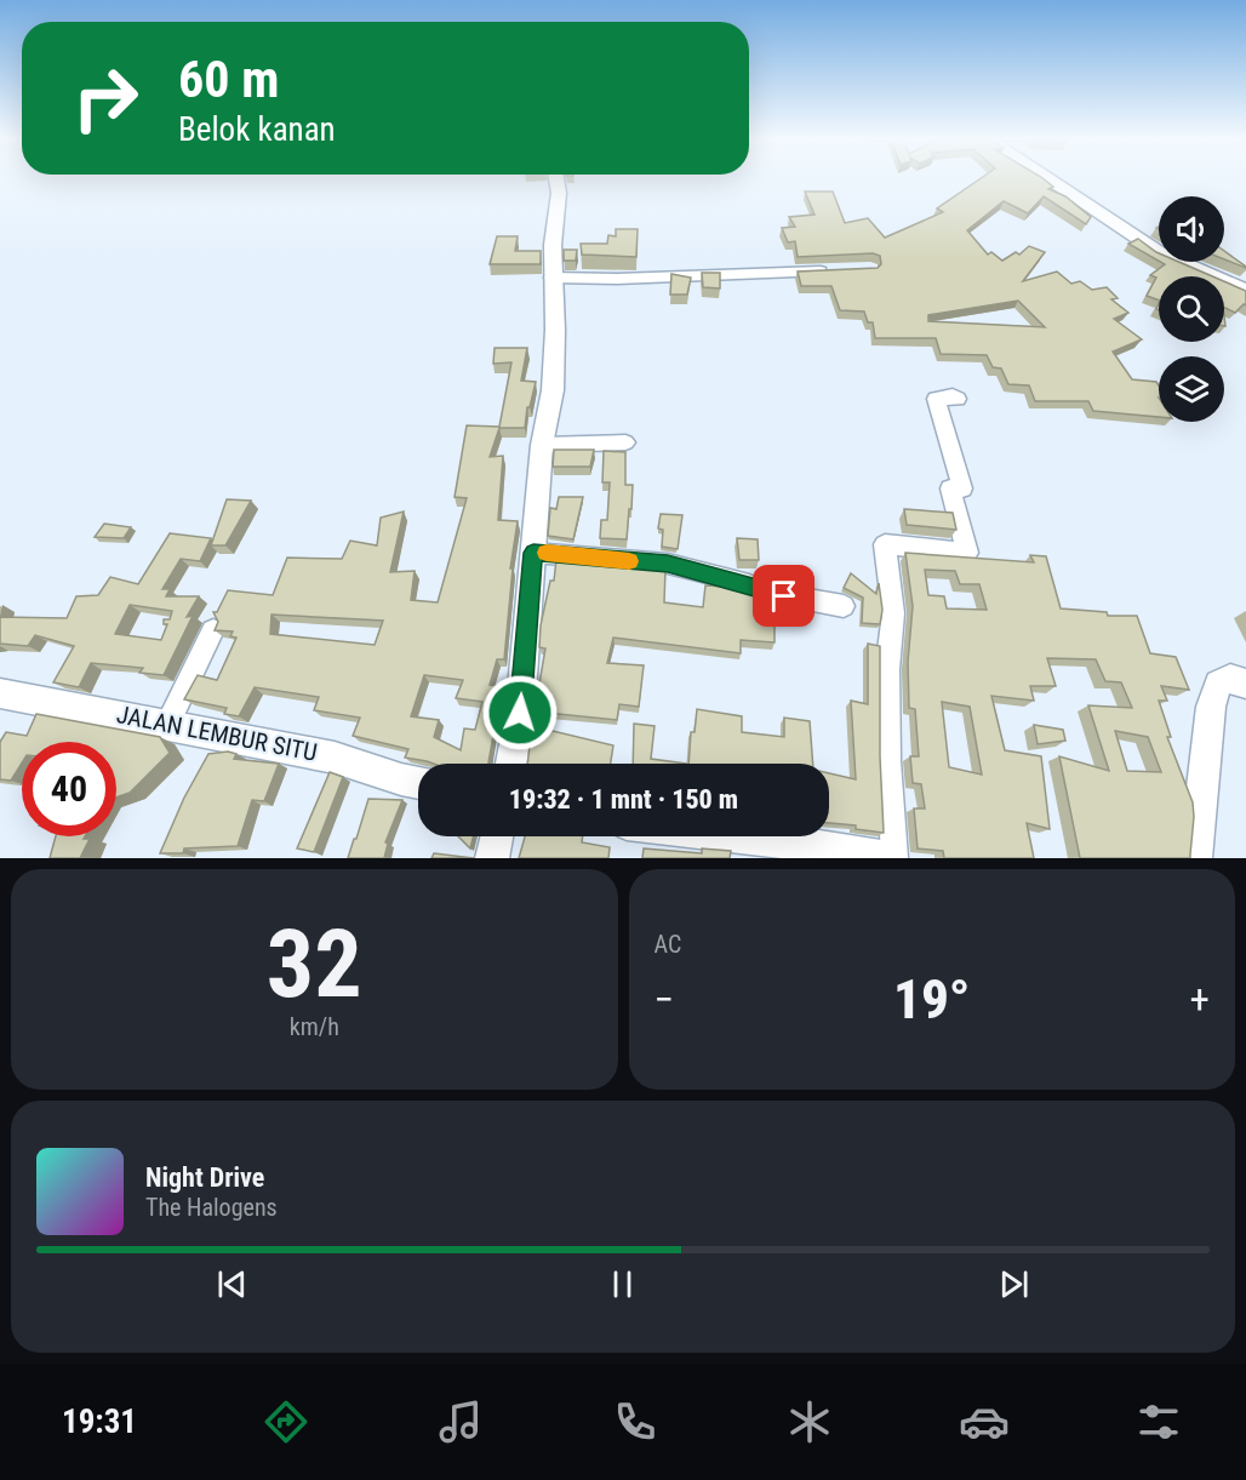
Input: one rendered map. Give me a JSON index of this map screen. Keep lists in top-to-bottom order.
{
  "streets": {
    "street": ["JALAN LEMBUR SITU"]
  },
  "page": {
    "turn": ["60 m", "Belok kanan"],
    "limit": "40",
    "trip": "19:32 · 1 mnt · 150 m",
    "tile": [
      ["32", "km/h"],
      "AC"
    ],
    "heat": ["−", "19°", "+"],
    "song": ["Night Drive", "The Halogens"],
    "tabs": "19:31"
  }
}
